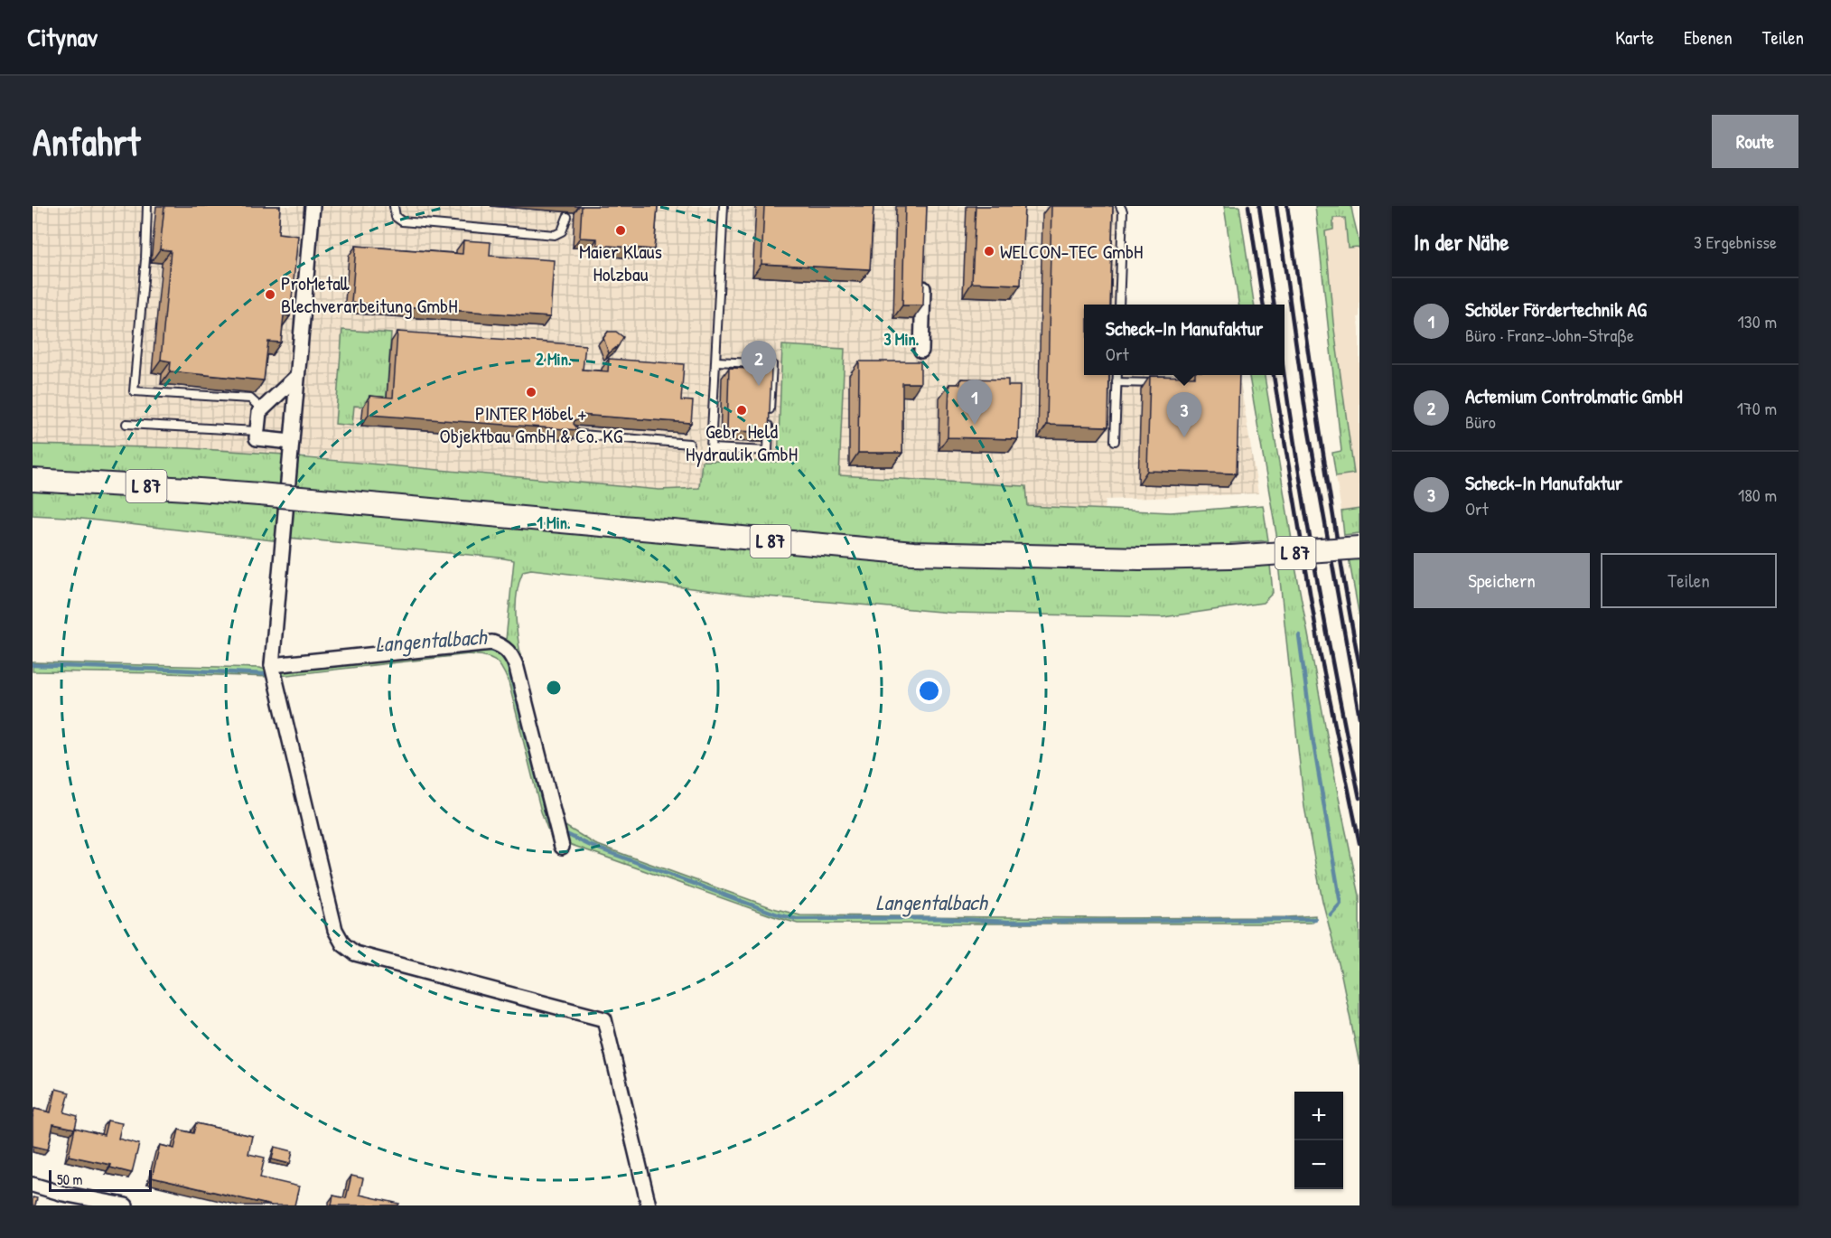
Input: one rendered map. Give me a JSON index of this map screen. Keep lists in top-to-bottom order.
{
  "streets": {
    "main road": ["L 87"]
  },
  "water": ["Langentalbach"],
  "places": [
    "Maier Klaus Holzbau",
    "WELCON-TEC GmbH",
    "ProMetall Blechverarbeitung GmbH",
    "PINTER Möbel + Objektbau GmbH & Co. KG",
    "Gebr. Held Hydraulik GmbH"
  ],
  "scale_bar": "50 m",
  "page": {
    "header": "Citynav",
    "nav": ["Karte", "Ebenen", "Teilen"],
    "buttons": [
      "Route",
      ["Speichern", "Teilen"]
    ],
    "title": "Anfahrt",
    "heading": ["In der Nähe", "3 Ergebnisse"],
    "list": [
      {
        "mark": "1",
        "name": "Schöler Fördertechnik AG",
        "note": "Büro · Franz-John-Straße",
        "value": "130 m"
      },
      {
        "mark": "2",
        "name": "Actemium Controlmatic GmbH",
        "note": "Büro",
        "value": "170 m"
      },
      {
        "mark": "3",
        "name": "Scheck-In Manufaktur",
        "note": "Ort",
        "value": "180 m"
      }
    ],
    "popup": ["Scheck-In Manufaktur", "Ort"],
    "pins": ["2", "1", "3"],
    "map_buttons": ["+", "−"],
    "scale": "50 m"
  },
  "rings": ["3 Min.", "2 Min.", "1 Min."]
}
